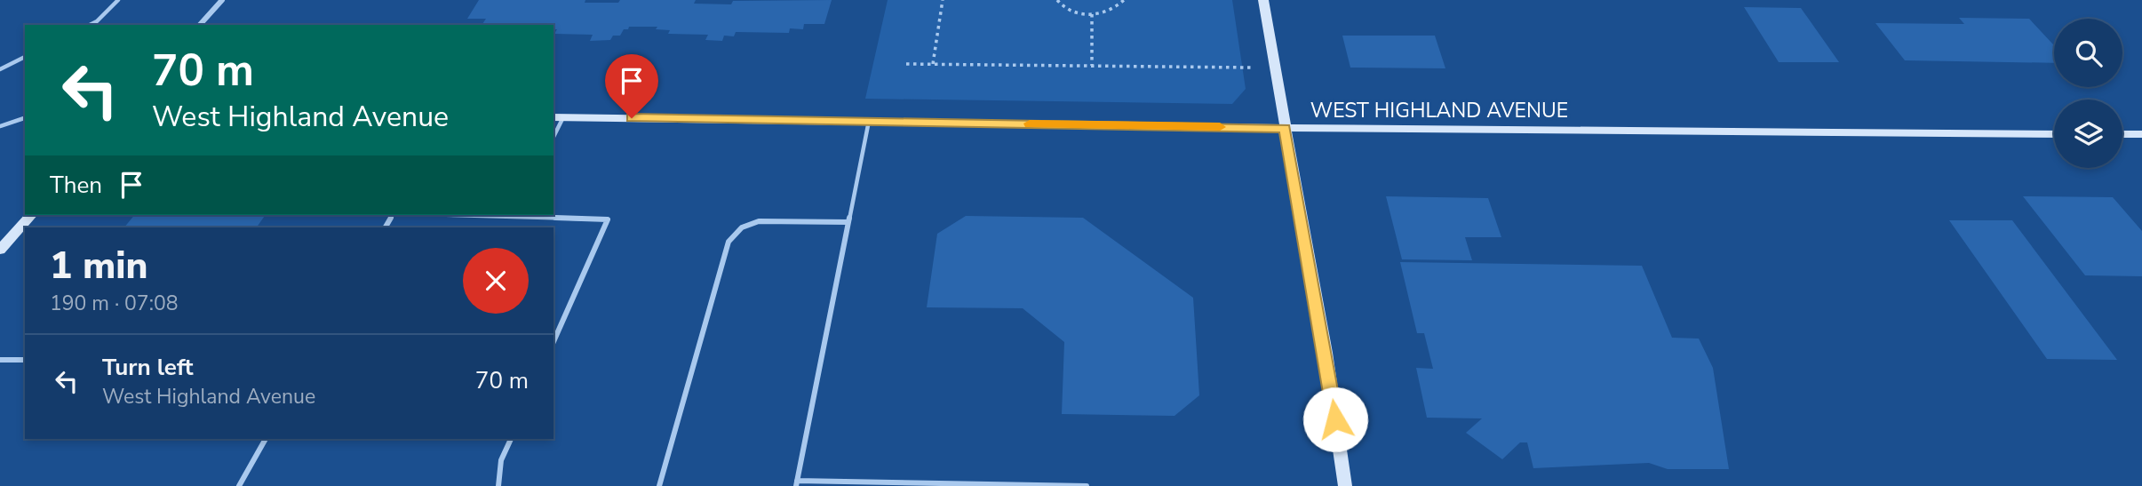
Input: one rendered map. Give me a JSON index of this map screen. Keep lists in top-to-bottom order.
{
  "streets": {
    "street": ["WEST HIGHLAND AVENUE"]
  },
  "page": {
    "turn": ["70 m", "West Highland Avenue"],
    "then": "Then",
    "heading": ["1 min", "190 m · 07:08"],
    "list": [
      {
        "name": "Turn left",
        "note": "West Highland Avenue",
        "value": "70 m"
      }
    ]
  }
}
